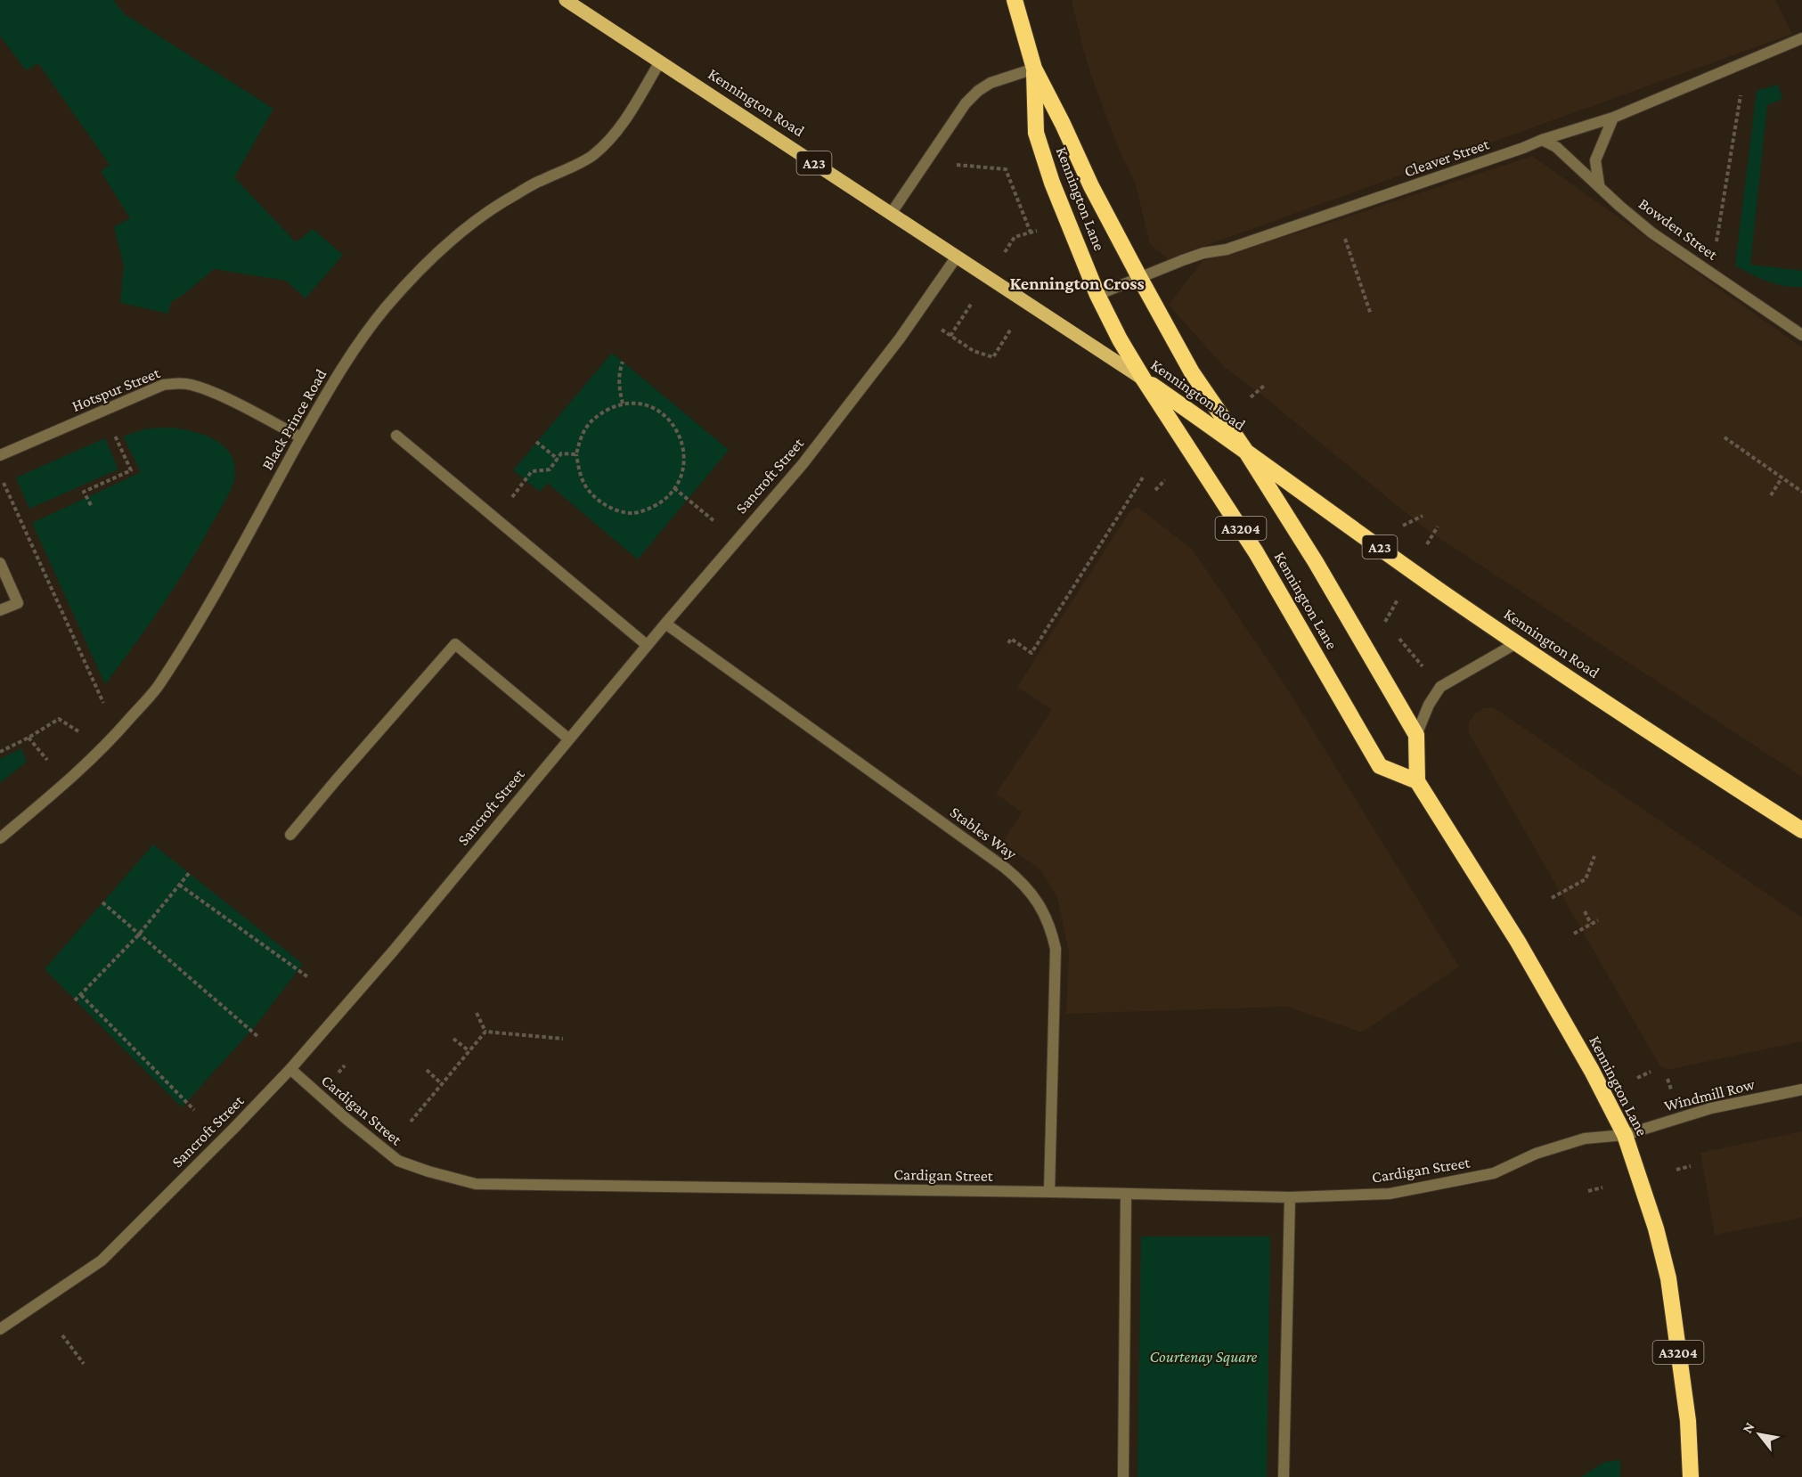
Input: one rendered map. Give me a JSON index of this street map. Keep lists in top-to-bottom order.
{
  "streets": {
    "highway": [
      "Kennington Road",
      "A23",
      "Kennington Lane",
      "A3204"
    ],
    "street": [
      "Cleaver Street",
      "Bowden Street",
      "Hotspur Street",
      "Black Prince Road",
      "Sancroft Street",
      "Stables Way",
      "Windmill Row",
      "Cardigan Street"
    ]
  },
  "crossings": [
    ["Kennington Road", "Kennington Lane"],
    ["Kennington Road", "Black Prince Road"],
    ["Kennington Road", "Sancroft Street"],
    ["Cleaver Street", "Kennington Lane"],
    ["Cleaver Street", "Bowden Street"],
    ["Kennington Lane", "Windmill Row"],
    ["Kennington Lane", "Cardigan Street"],
    ["Hotspur Street", "Black Prince Road"],
    ["Sancroft Street", "Stables Way"],
    ["Sancroft Street", "Cardigan Street"],
    ["Stables Way", "Cardigan Street"],
    ["Windmill Row", "Cardigan Street"]
  ],
  "districts": ["Kennington Cross"],
  "parks": ["Courtenay Square"],
  "north": "top left"
}
